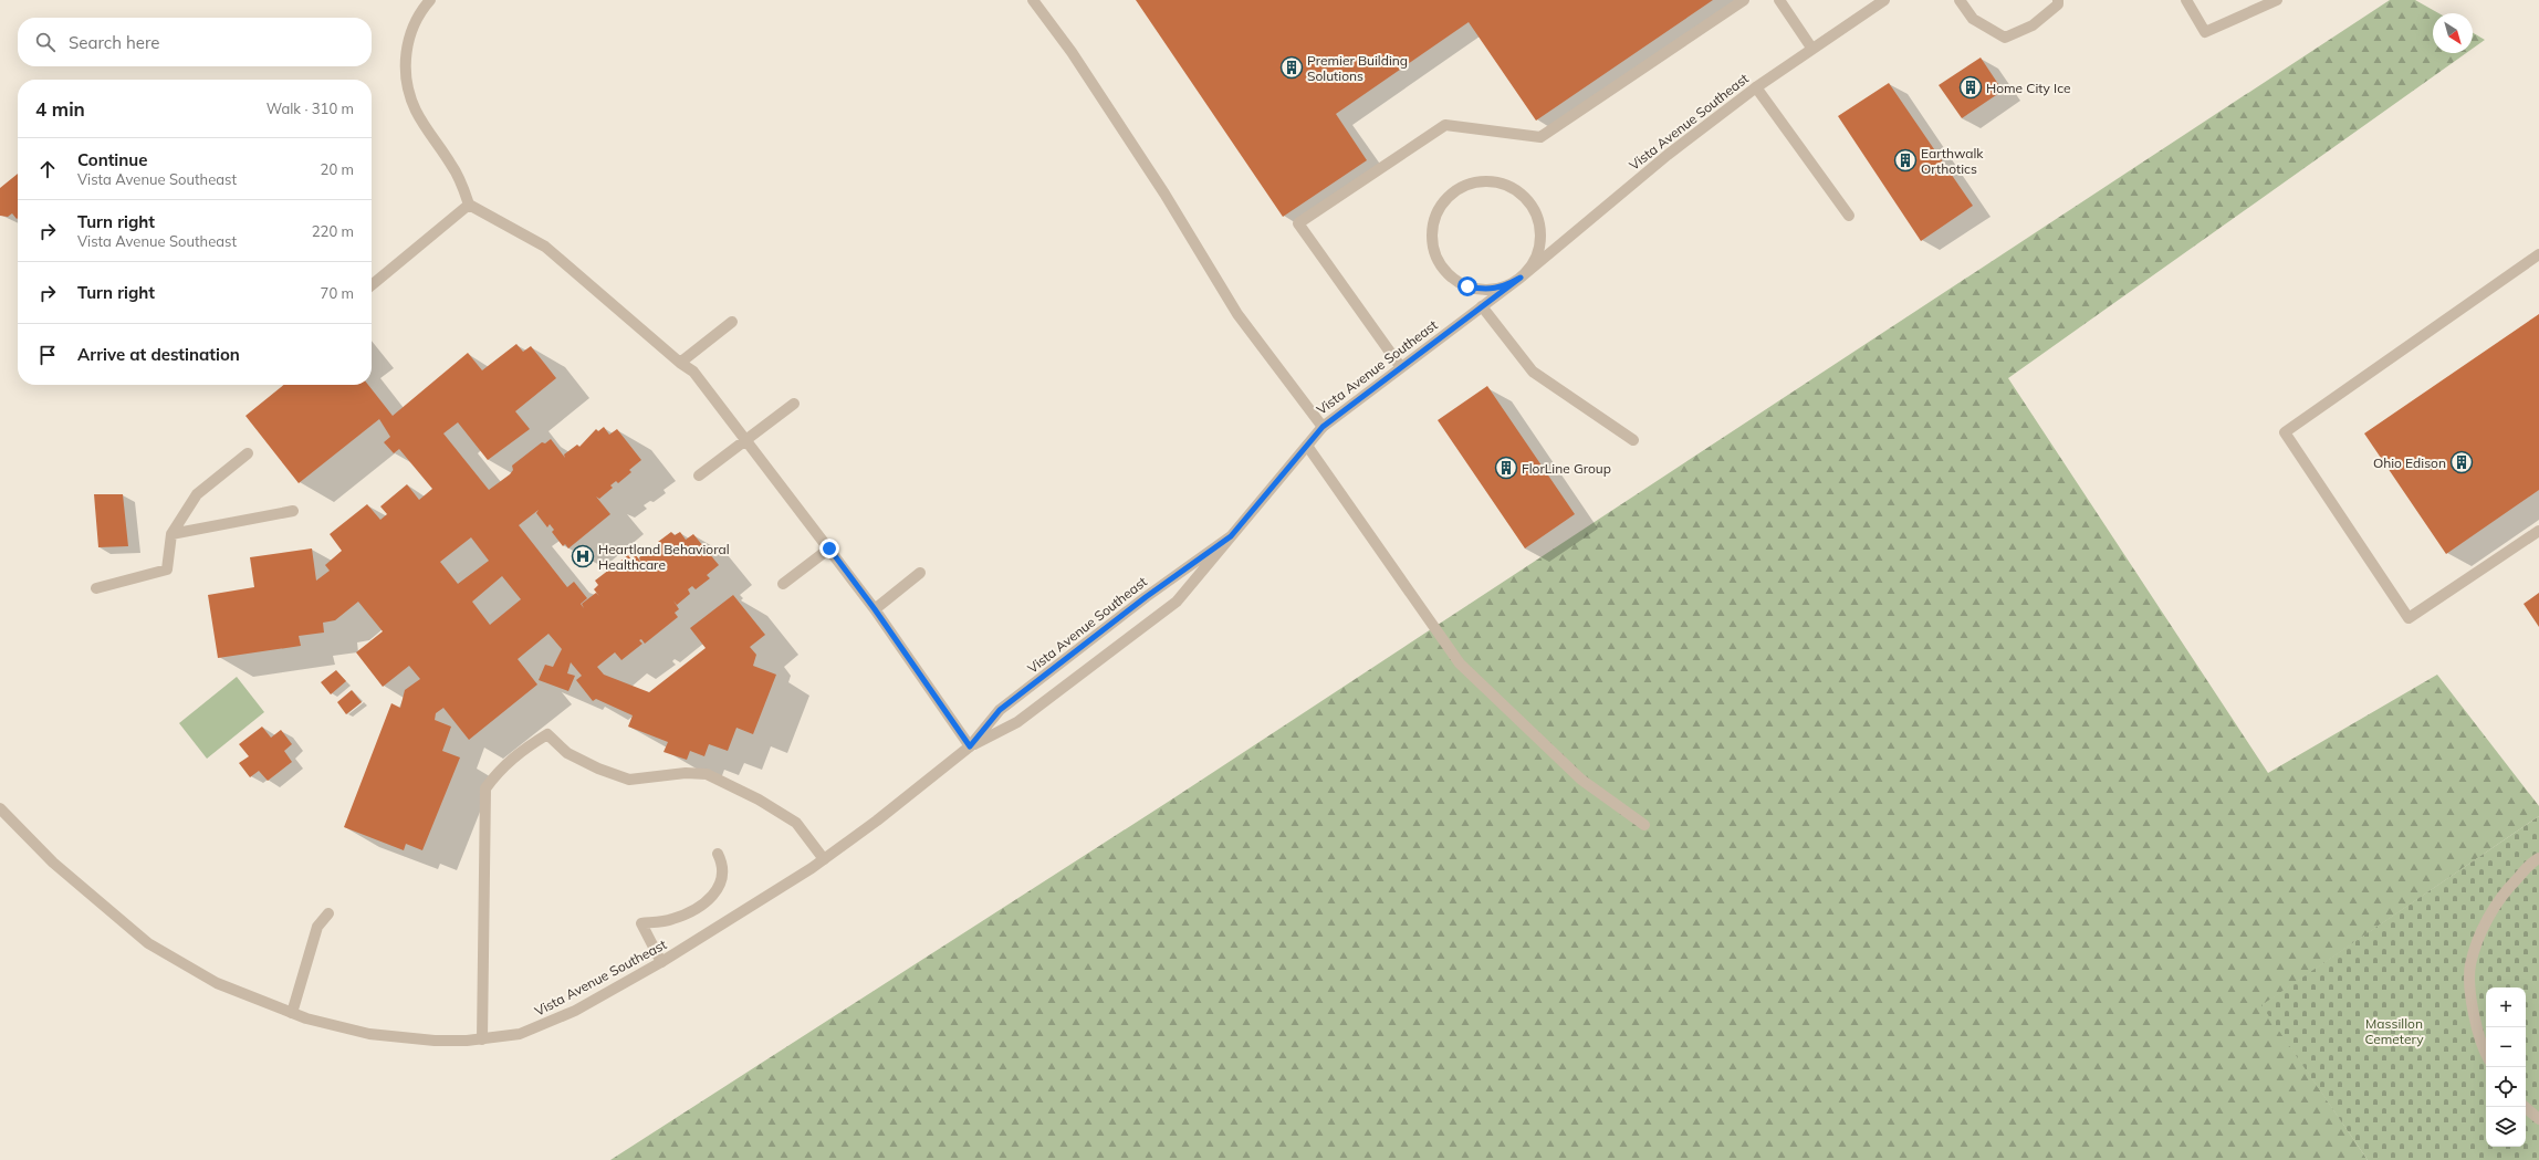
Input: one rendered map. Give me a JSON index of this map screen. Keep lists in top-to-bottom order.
{
  "streets": {
    "street": ["Vista Avenue Southeast"]
  },
  "parks": ["Massillon Cemetery"],
  "places": {
    "building": [
      "Premier Building Solutions",
      "Home City Ice",
      "Earthwalk Orthotics",
      "Ohio Edison",
      "FlorLine Group"
    ],
    "hospital": ["Heartland Behavioral Healthcare"]
  },
  "north": "bottom right",
  "page": {
    "search": "Search here",
    "heading": ["4 min", "Walk · 310 m"],
    "list": [
      ["Continue", "Vista Avenue Southeast", "20 m"],
      ["Turn right", "Vista Avenue Southeast", "220 m"],
      ["Turn right", "70 m"],
      "Arrive at destination"
    ],
    "map_buttons": ["+", "−"]
  }
}
